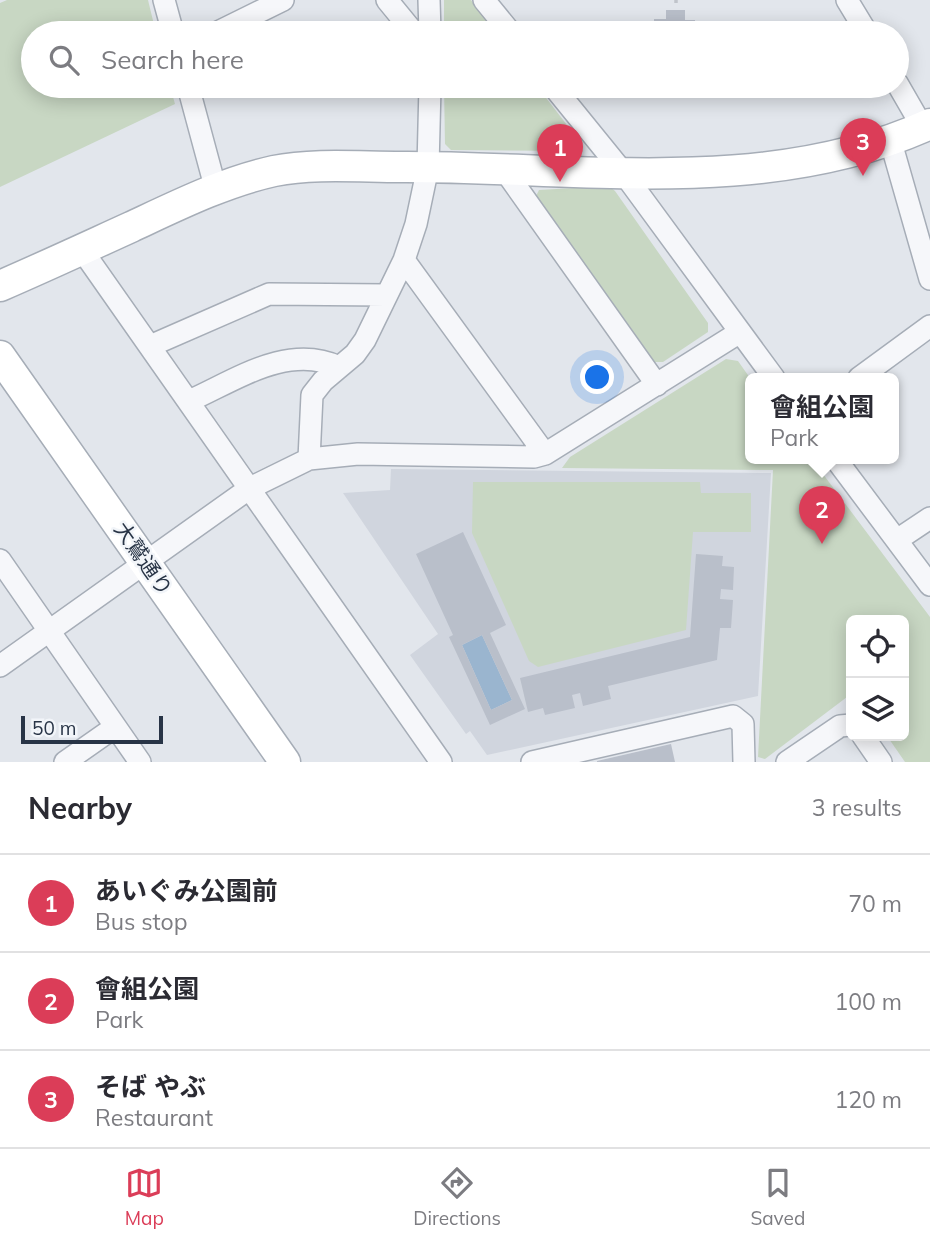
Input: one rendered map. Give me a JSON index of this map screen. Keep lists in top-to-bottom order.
{
  "streets": {
    "street": ["大鷲通り"]
  },
  "scale_bar": "50 m",
  "page": {
    "search": "Search here",
    "pins": ["3", "1", "2"],
    "popup": ["會組公園", "Park"],
    "scale": "50 m",
    "heading": ["Nearby", "3 results"],
    "list": [
      {
        "mark": "1",
        "name": "あいぐみ公園前",
        "note": "Bus stop",
        "value": "70 m"
      },
      {
        "mark": "2",
        "name": "會組公園",
        "note": "Park",
        "value": "100 m"
      },
      {
        "mark": "3",
        "name": "そば やぶ",
        "note": "Restaurant",
        "value": "120 m"
      }
    ],
    "nav": ["Map", "Directions", "Saved"]
  }
}
